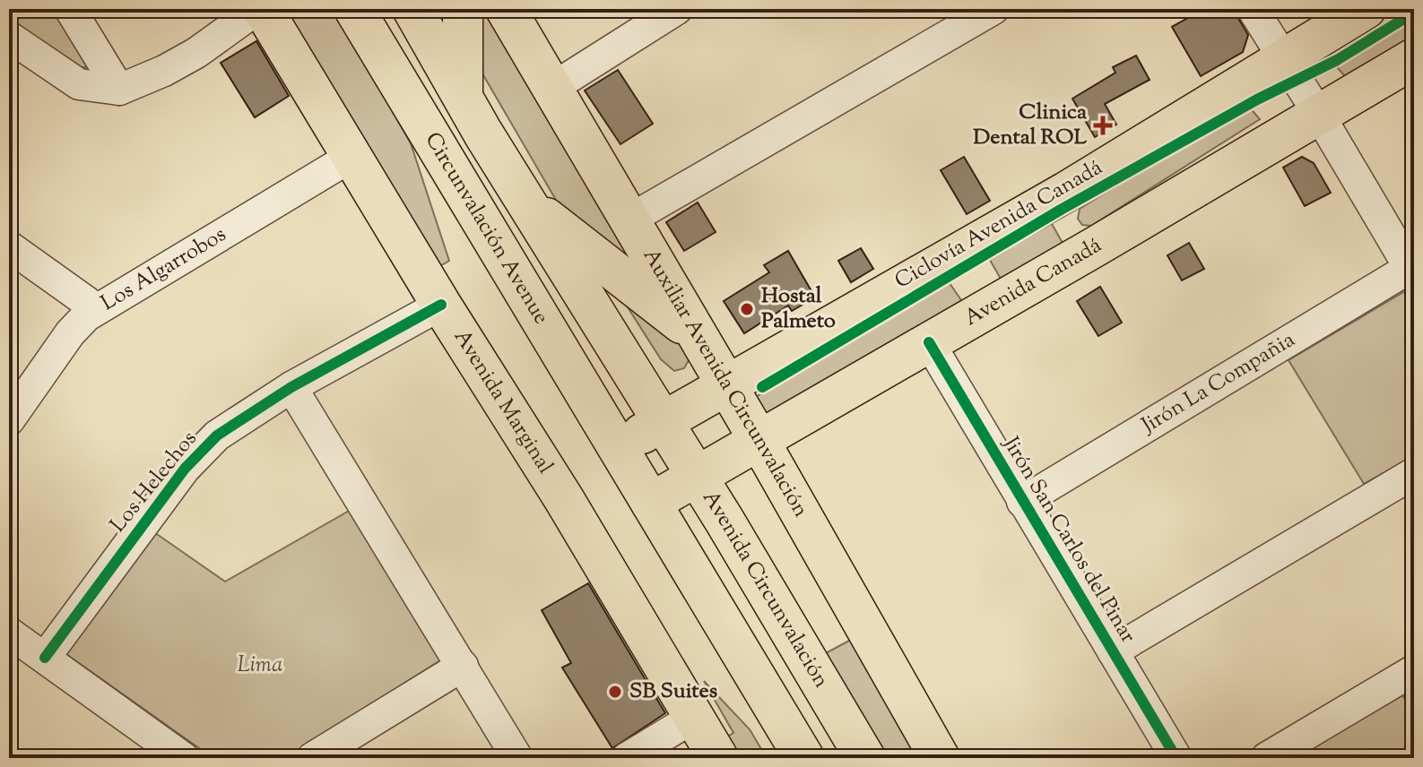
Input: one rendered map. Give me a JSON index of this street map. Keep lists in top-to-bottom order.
{
  "streets": {
    "main road": [
      "Circunvalación Avenue",
      "Avenida Canadá",
      "Auxiliar Avenida Circunvalación",
      "Avenida Marginal",
      "Avenida Circunvalación"
    ],
    "street": [
      "Los Algarrobos",
      "Jirón La Compañia",
      "Los Helechos",
      "Jirón San Carlos del Pinar"
    ],
    "cycle path": ["Ciclovía Avenida Canadá"]
  },
  "crossings": [
    ["Los Algarrobos", "Avenida Marginal"],
    ["Avenida Canadá", "Auxiliar Avenida Circunvalación"],
    ["Avenida Canadá", "Jirón San Carlos del Pinar"],
    ["Avenida Canadá", "Avenida Circunvalación"],
    ["Jirón La Compañia", "Jirón San Carlos del Pinar"],
    ["Avenida Marginal", "Los Helechos"]
  ],
  "parks": ["Lima"],
  "places": {
    "health": ["Clinica Dental ROL"],
    "other": ["Hostal Palmeto", "SB Suites"]
  }
}
